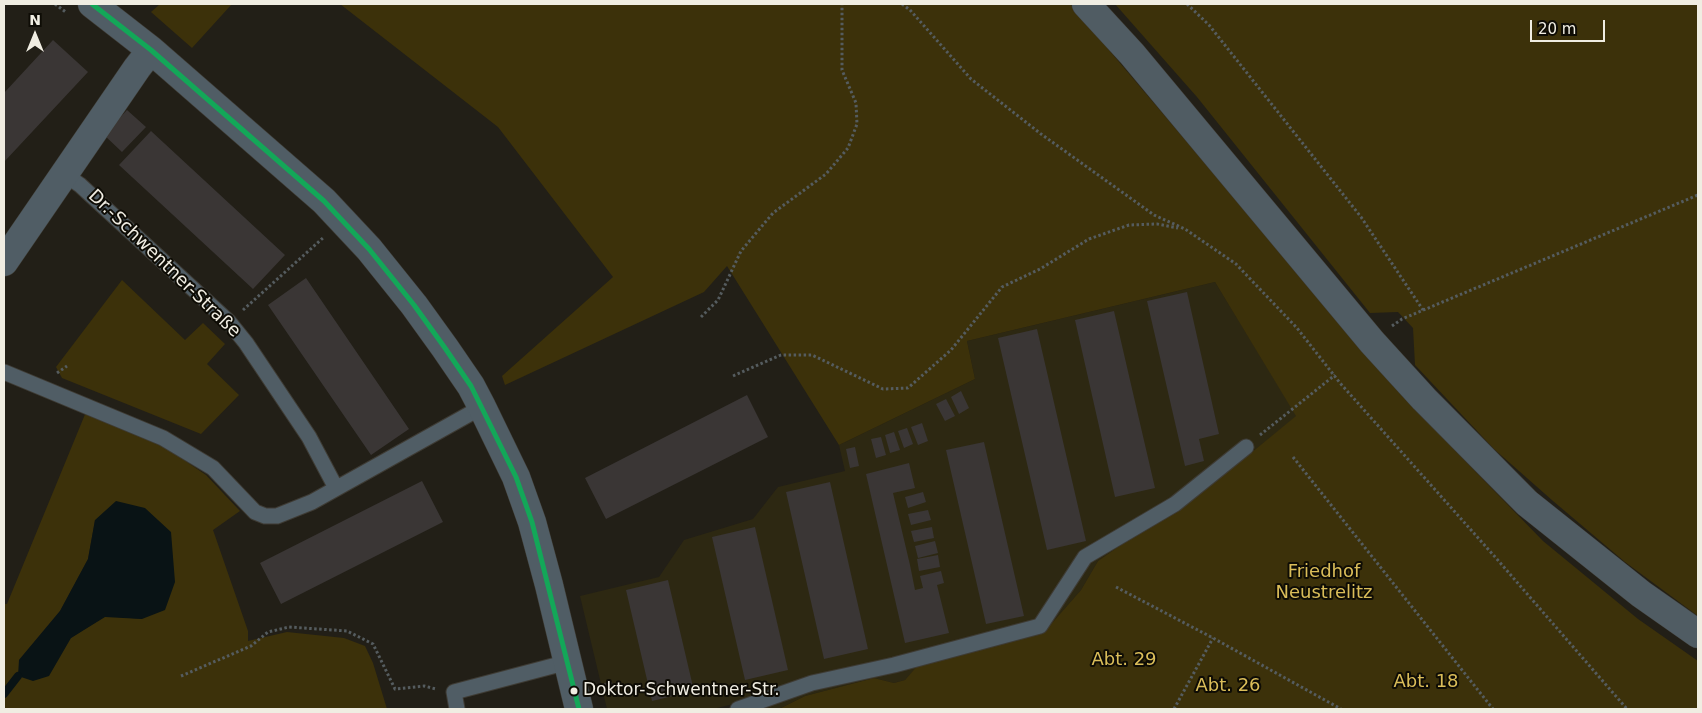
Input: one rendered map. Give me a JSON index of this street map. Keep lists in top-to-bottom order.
{
  "streets": {
    "lane": ["Dr.-Schwentner-Straße"]
  },
  "parks": [
    "Friedhof Neustrelitz",
    "Abt. 29",
    "Abt. 18",
    "Abt. 26"
  ],
  "places": ["Doktor-Schwentner-Str."],
  "scale_bar": "20 m",
  "north": "top"
}
